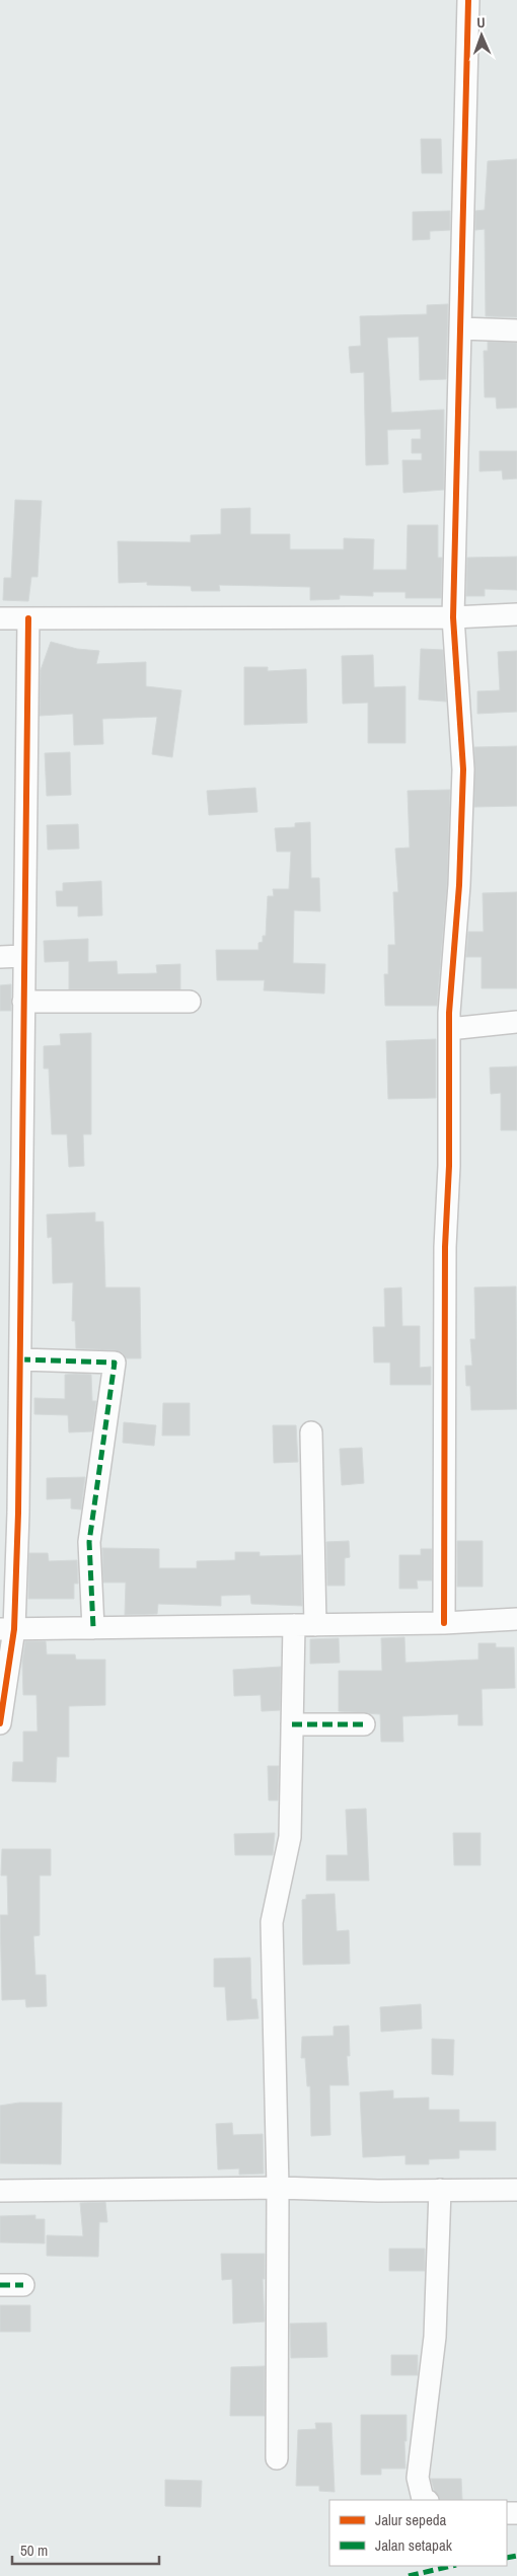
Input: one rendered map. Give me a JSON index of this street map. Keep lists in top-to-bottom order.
{
  "legend": ["Jalur sepeda", "Jalan setapak"],
  "scale_bar": "50 m",
  "north": "top"
}
